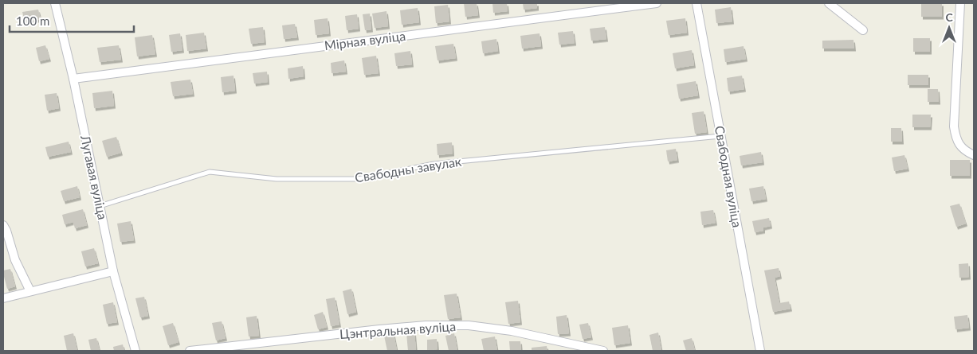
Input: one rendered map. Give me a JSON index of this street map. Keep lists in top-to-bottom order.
{
  "streets": {
    "street": [
      "Мірная вуліца",
      "Свабодная вуліца",
      "Лугавая вуліца",
      "Цэнтральная вуліца"
    ],
    "lane": ["Свабодны завулак"]
  },
  "crossings": [
    ["Мірная вуліца", "Лугавая вуліца"],
    ["Свабодны завулак", "Свабодная вуліца"],
    ["Свабодны завулак", "Лугавая вуліца"]
  ],
  "scale_bar": "100 m",
  "north": "top"
}
